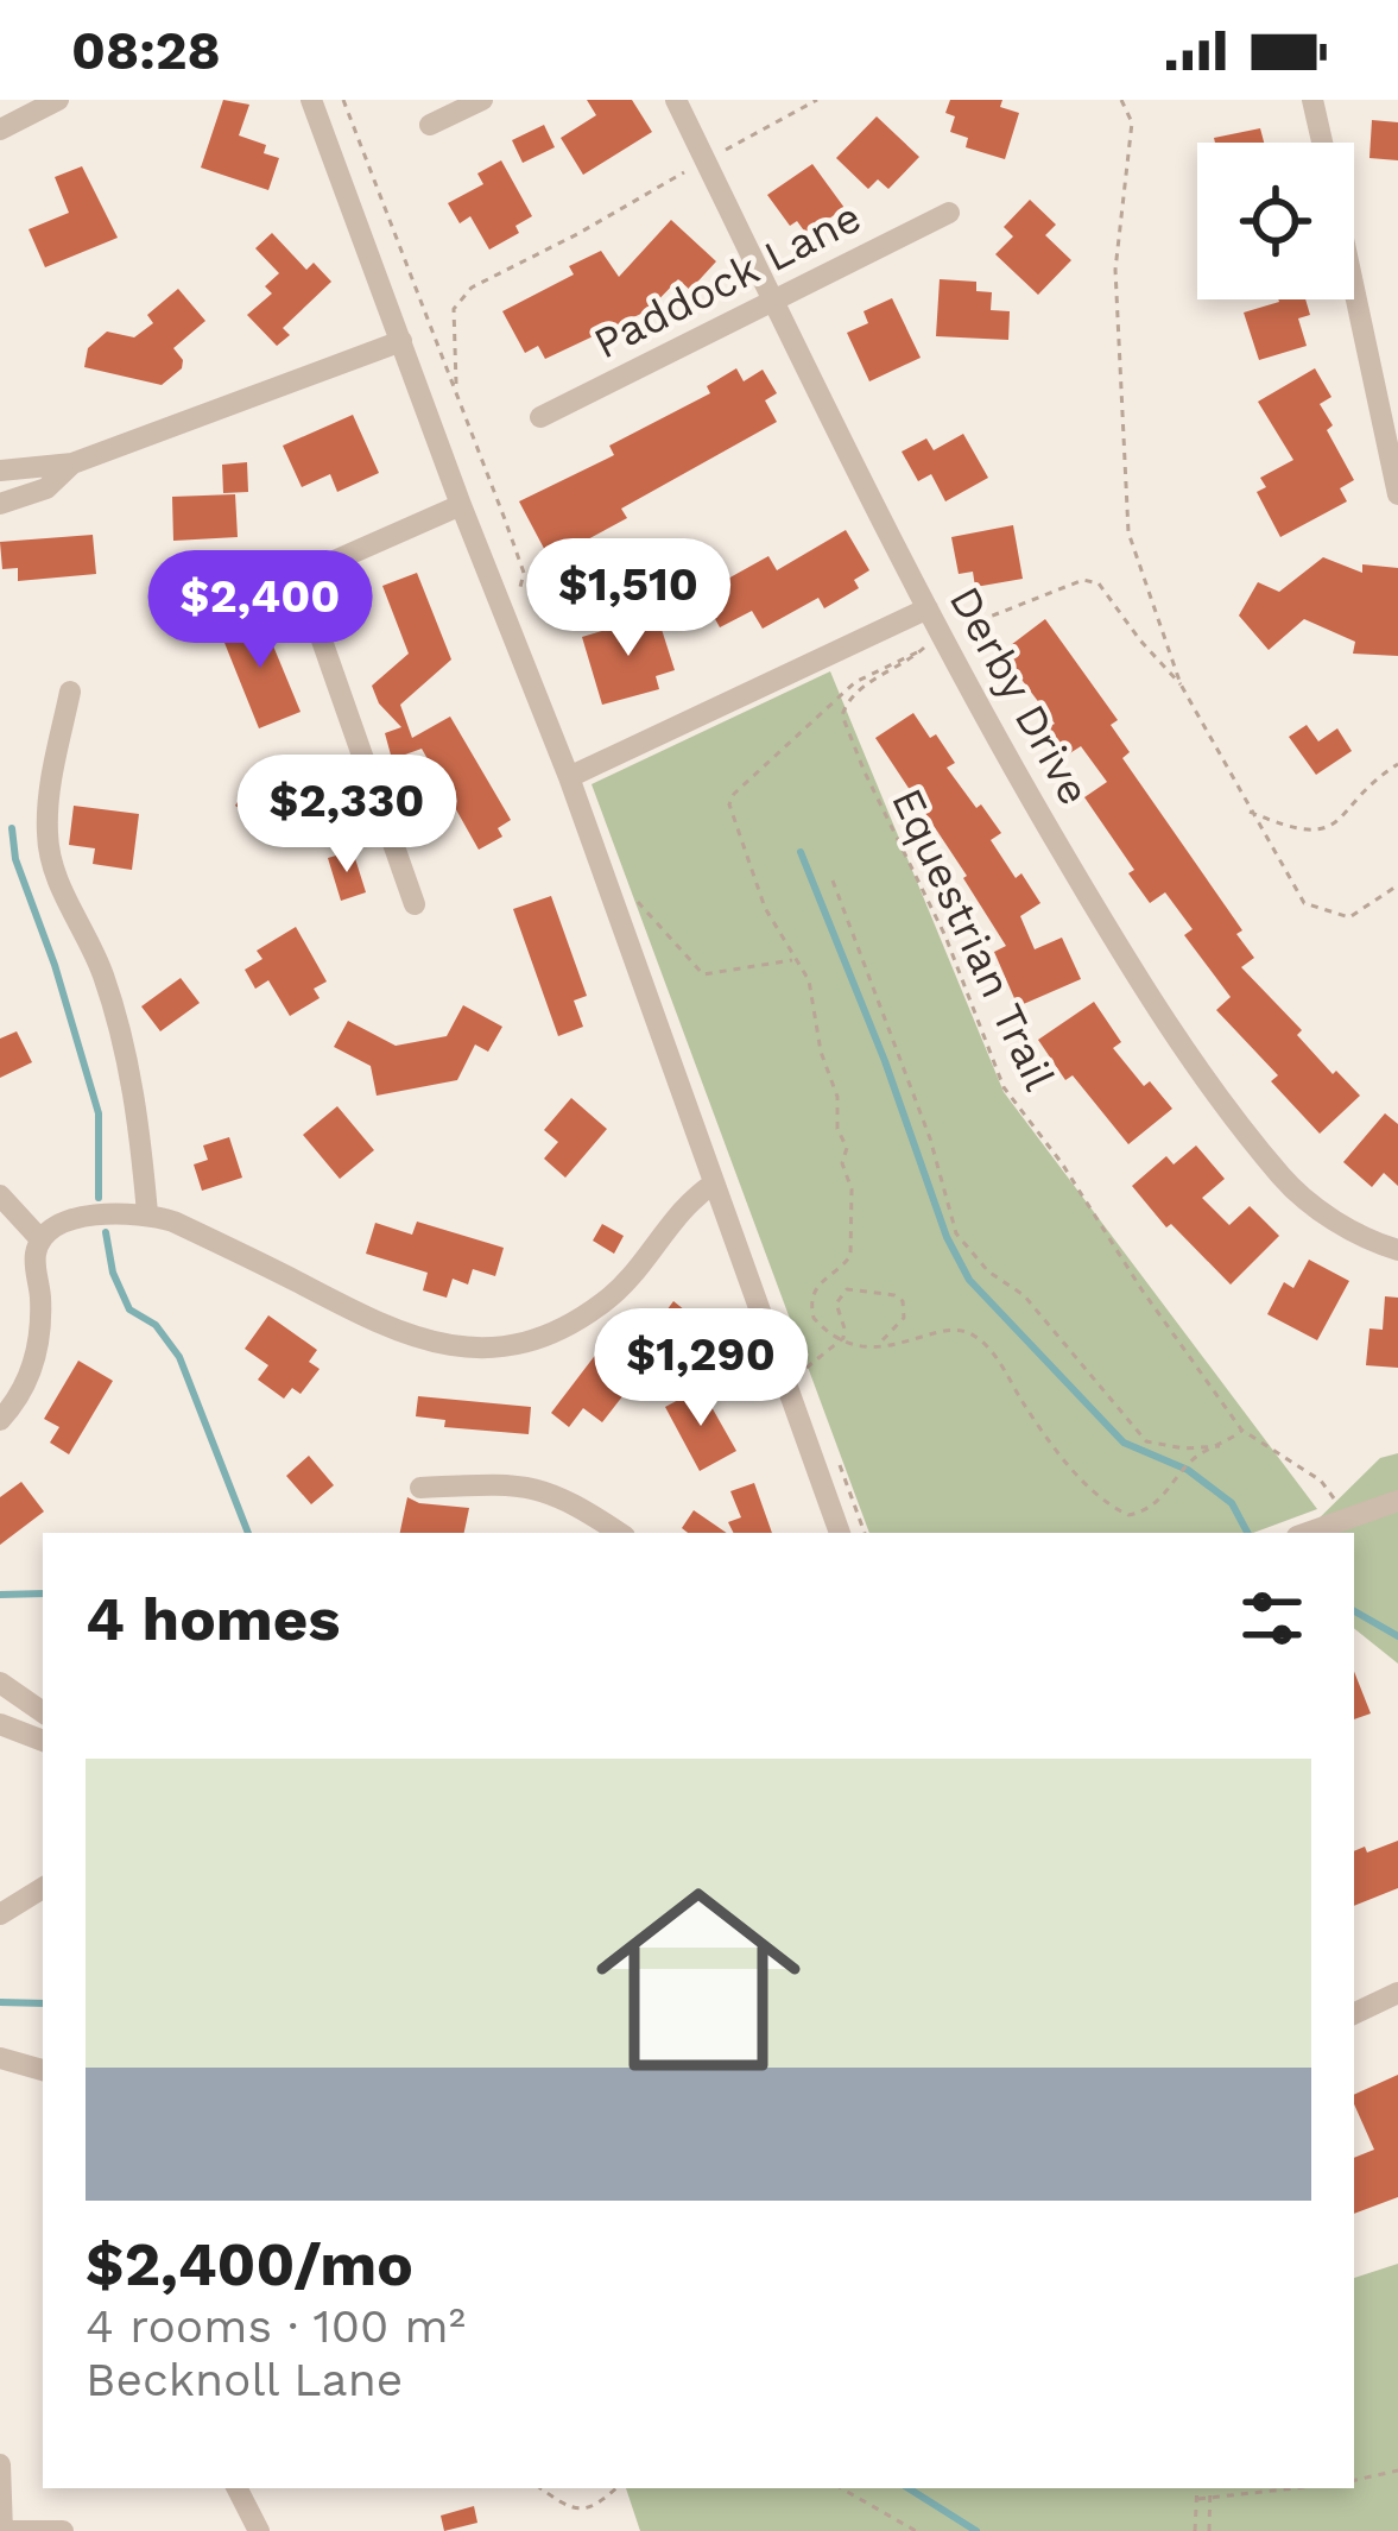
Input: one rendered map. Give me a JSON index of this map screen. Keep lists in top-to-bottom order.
{
  "streets": {
    "street": ["Paddock Lane", "Derby Drive"],
    "path": ["Equestrian Trail"]
  },
  "crossings": [
    ["Paddock Lane", "Derby Drive"],
    ["Derby Drive", "Equestrian Trail"]
  ],
  "page": {
    "status": "08:28",
    "price": [
      "$1,510",
      "$2,400",
      "$2,330",
      "$1,290"
    ],
    "heading": "4 homes",
    "list": [
      {
        "name": "$2,400/mo",
        "note": "4 rooms · 100 m² · Becknoll Lane"
      }
    ]
  }
}
